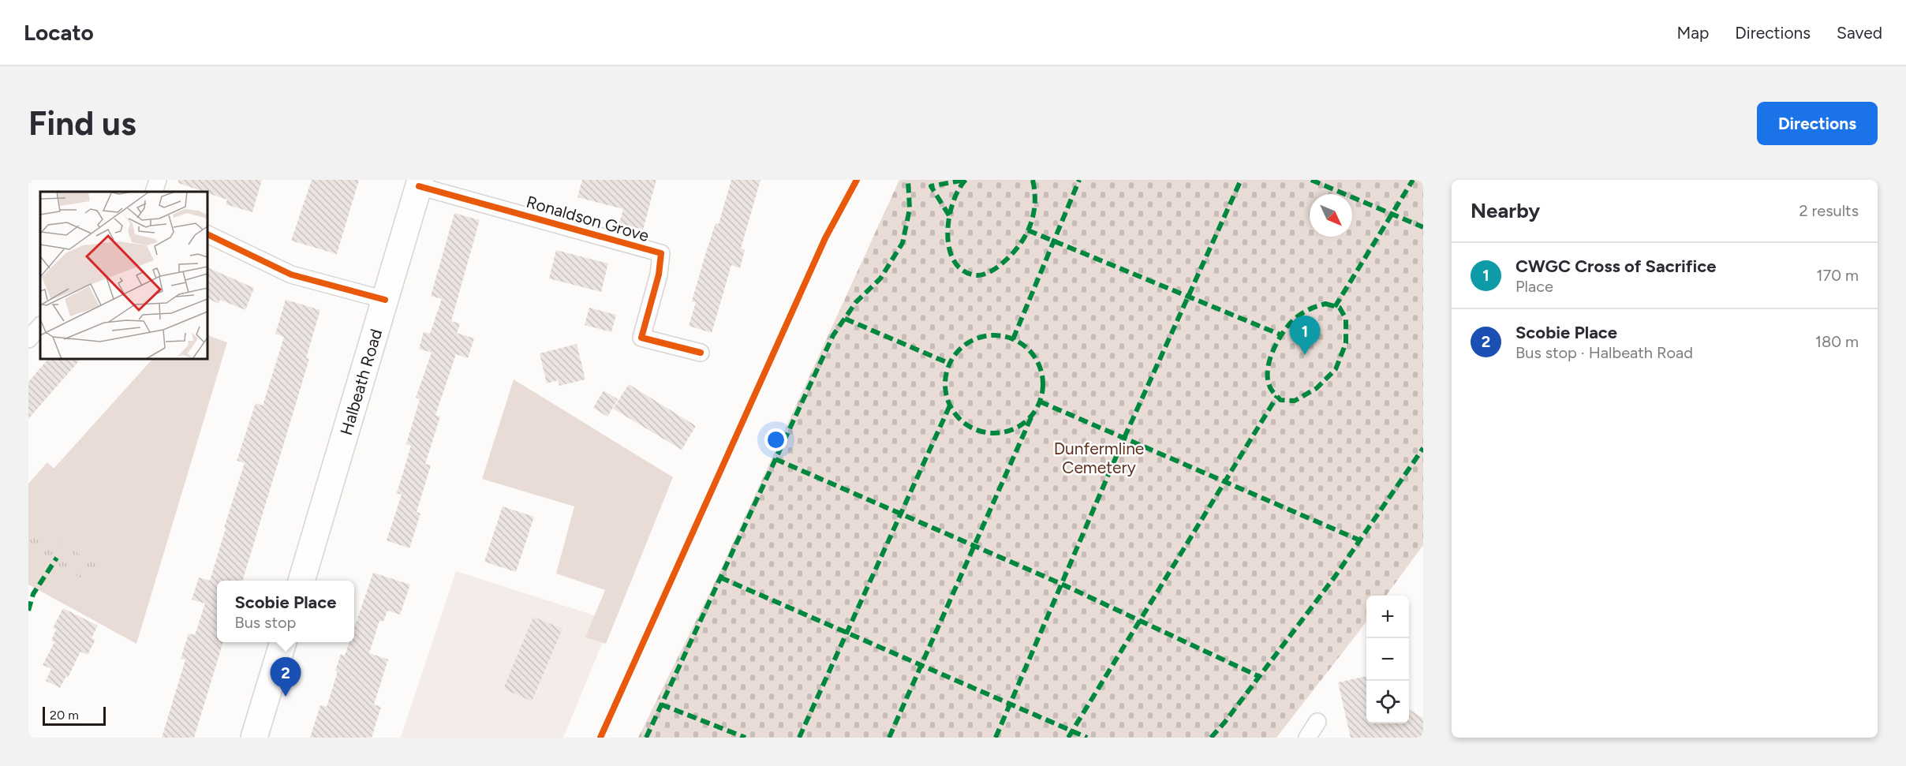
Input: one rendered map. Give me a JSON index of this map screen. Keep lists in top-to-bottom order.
{
  "streets": {
    "main road": ["Halbeath Road"],
    "street": ["Ronaldson Grove"]
  },
  "crossings": [
    ["Ronaldson Grove", "Halbeath Road"]
  ],
  "parks": ["Dunfermline Cemetery"],
  "scale_bar": "20 m",
  "north": "bottom right",
  "page": {
    "header": "Locato",
    "nav": ["Map", "Directions", "Saved"],
    "buttons": "Directions",
    "title": "Find us",
    "heading": ["Nearby", "2 results"],
    "list": [
      {
        "mark": "1",
        "name": "CWGC Cross of Sacrifice",
        "note": "Place",
        "value": "170 m"
      },
      {
        "mark": "2",
        "name": "Scobie Place",
        "note": "Bus stop · Halbeath Road",
        "value": "180 m"
      }
    ],
    "pins": ["1", "2"],
    "popup": ["Scobie Place", "Bus stop"],
    "map_buttons": ["+", "−"],
    "scale": "20 m"
  }
}
